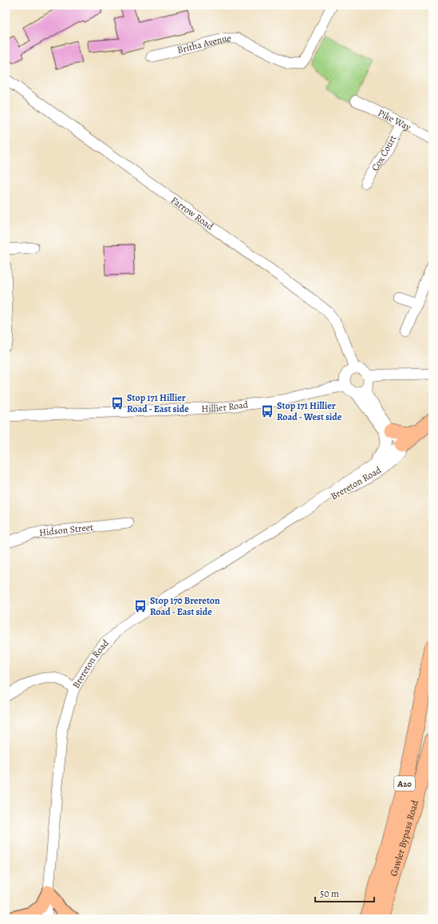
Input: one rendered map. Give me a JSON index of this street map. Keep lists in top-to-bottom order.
{
  "streets": {
    "highway": ["A20", "Gawler Bypass Road"],
    "street": [
      "Britha Avenue",
      "Pike Way",
      "Cox Court",
      "Farrow Road",
      "Hillier Road",
      "Brereton Road",
      "Hidson Street"
    ]
  },
  "crossings": [
    ["Pike Way", "Cox Court"],
    ["Farrow Road", "Hillier Road"],
    ["Farrow Road", "Brereton Road"],
    ["Hillier Road", "Brereton Road"]
  ],
  "places": {
    "bus stop": ["Stop 171 Hillier Road - East side", "Stop 171 Hillier Road - West side", "Stop 170 Brereton Road - East side"]
  },
  "scale_bar": "50 m"
}
